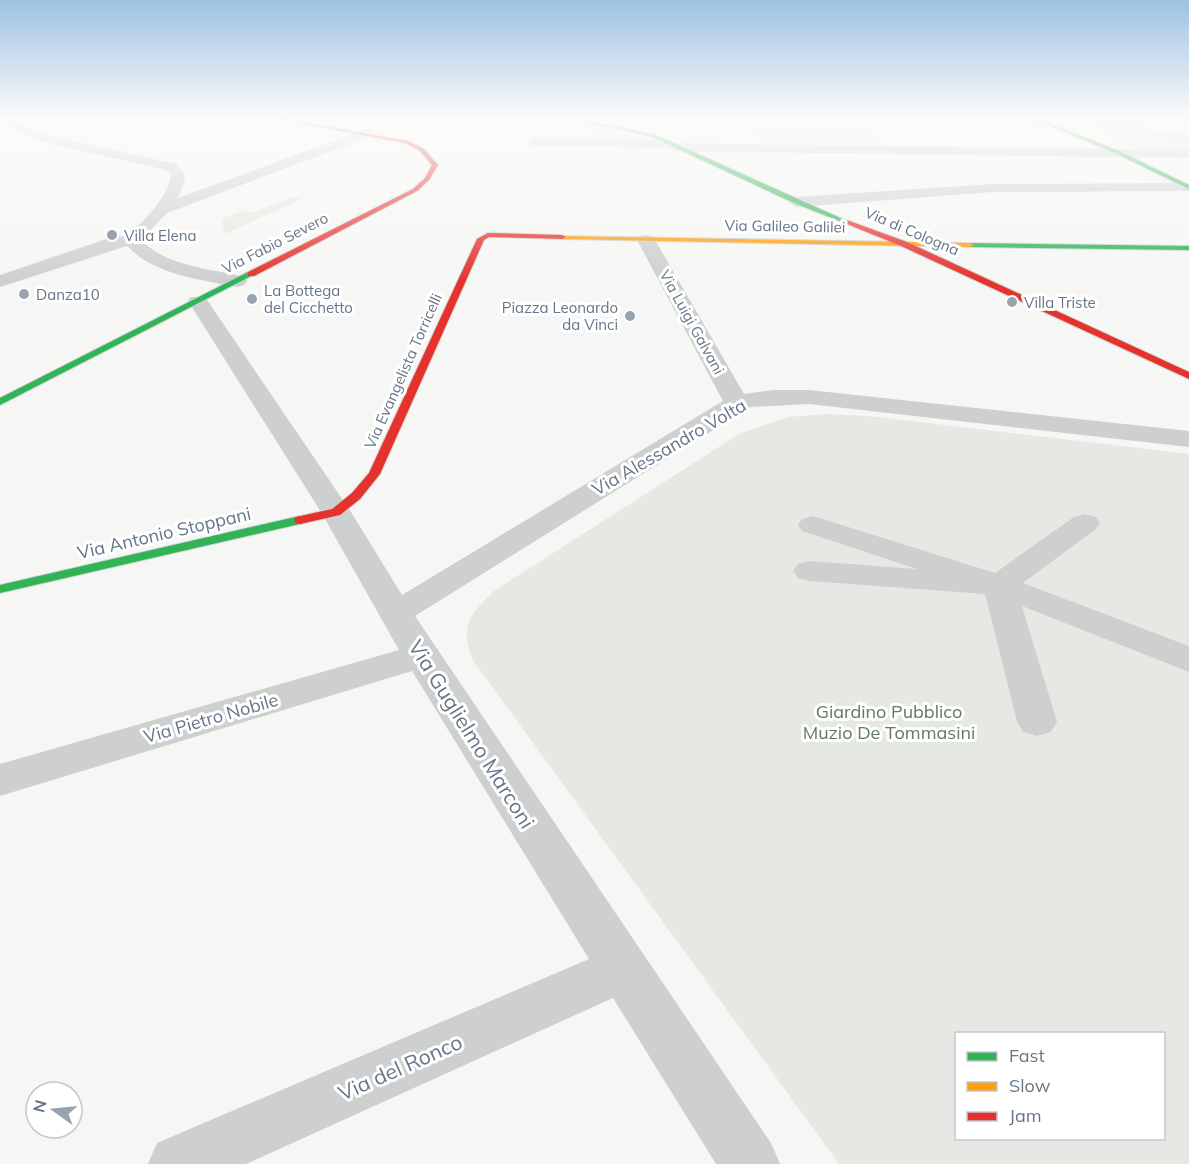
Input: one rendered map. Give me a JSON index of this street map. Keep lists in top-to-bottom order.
{
  "streets": {
    "main road": [
      "Via Galileo Galilei",
      "Via di Cologna",
      "Via Fabio Severo",
      "Via Evangelista Torricelli",
      "Via Antonio Stoppani"
    ],
    "street": [
      "Via Luigi Galvani",
      "Via Alessandro Volta",
      "Via Pietro Nobile",
      "Via Guglielmo Marconi",
      "Via del Ronco"
    ]
  },
  "crossings": [
    ["Via Galileo Galilei", "Via di Cologna"],
    ["Via Galileo Galilei", "Via Luigi Galvani"],
    ["Via Galileo Galilei", "Via Evangelista Torricelli"],
    ["Via Fabio Severo", "Via Guglielmo Marconi"],
    ["Via Luigi Galvani", "Via Alessandro Volta"],
    ["Via Evangelista Torricelli", "Via Antonio Stoppani"],
    ["Via Evangelista Torricelli", "Via Guglielmo Marconi"],
    ["Via Alessandro Volta", "Via Guglielmo Marconi"],
    ["Via Antonio Stoppani", "Via Guglielmo Marconi"],
    ["Via Pietro Nobile", "Via Guglielmo Marconi"],
    ["Via Guglielmo Marconi", "Via del Ronco"]
  ],
  "parks": ["Giardino Pubblico Muzio De Tommasini"],
  "places": [
    "Villa Elena",
    "Danza10",
    "La Bottega del Cicchetto",
    "Villa Triste",
    "Piazza Leonardo da Vinci"
  ],
  "legend": ["Fast", "Slow", "Jam"],
  "north": "left"
}
